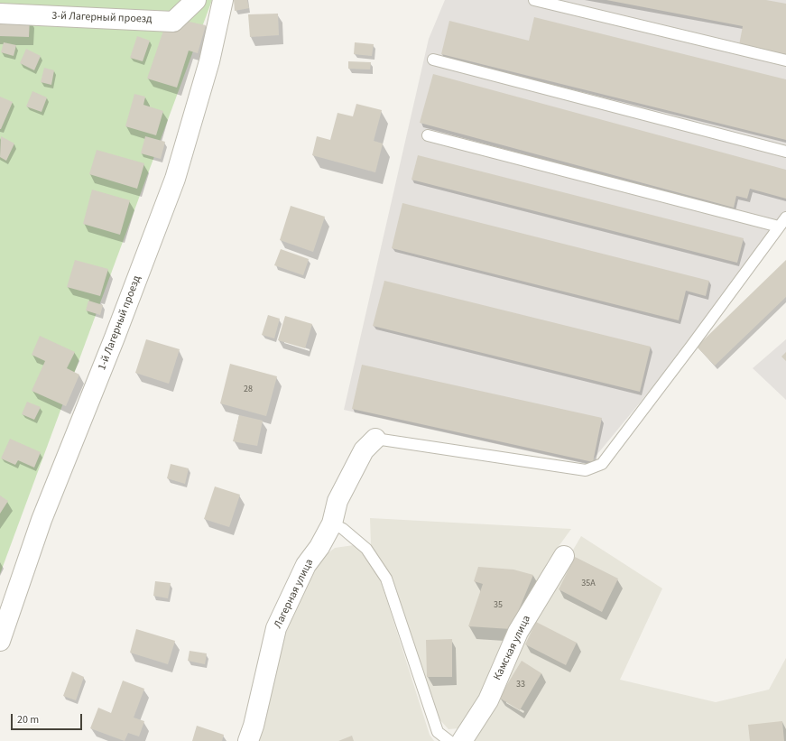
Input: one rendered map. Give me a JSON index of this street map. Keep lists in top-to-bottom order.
{
  "streets": {
    "street": [
      "3-й Лагерный проезд",
      "1-й Лагерный проезд",
      "Лагерная улица",
      "Камская улица"
    ]
  },
  "house_numbers": [
    "28",
    "35А",
    "35",
    "33"
  ],
  "scale_bar": "20 m"
}
